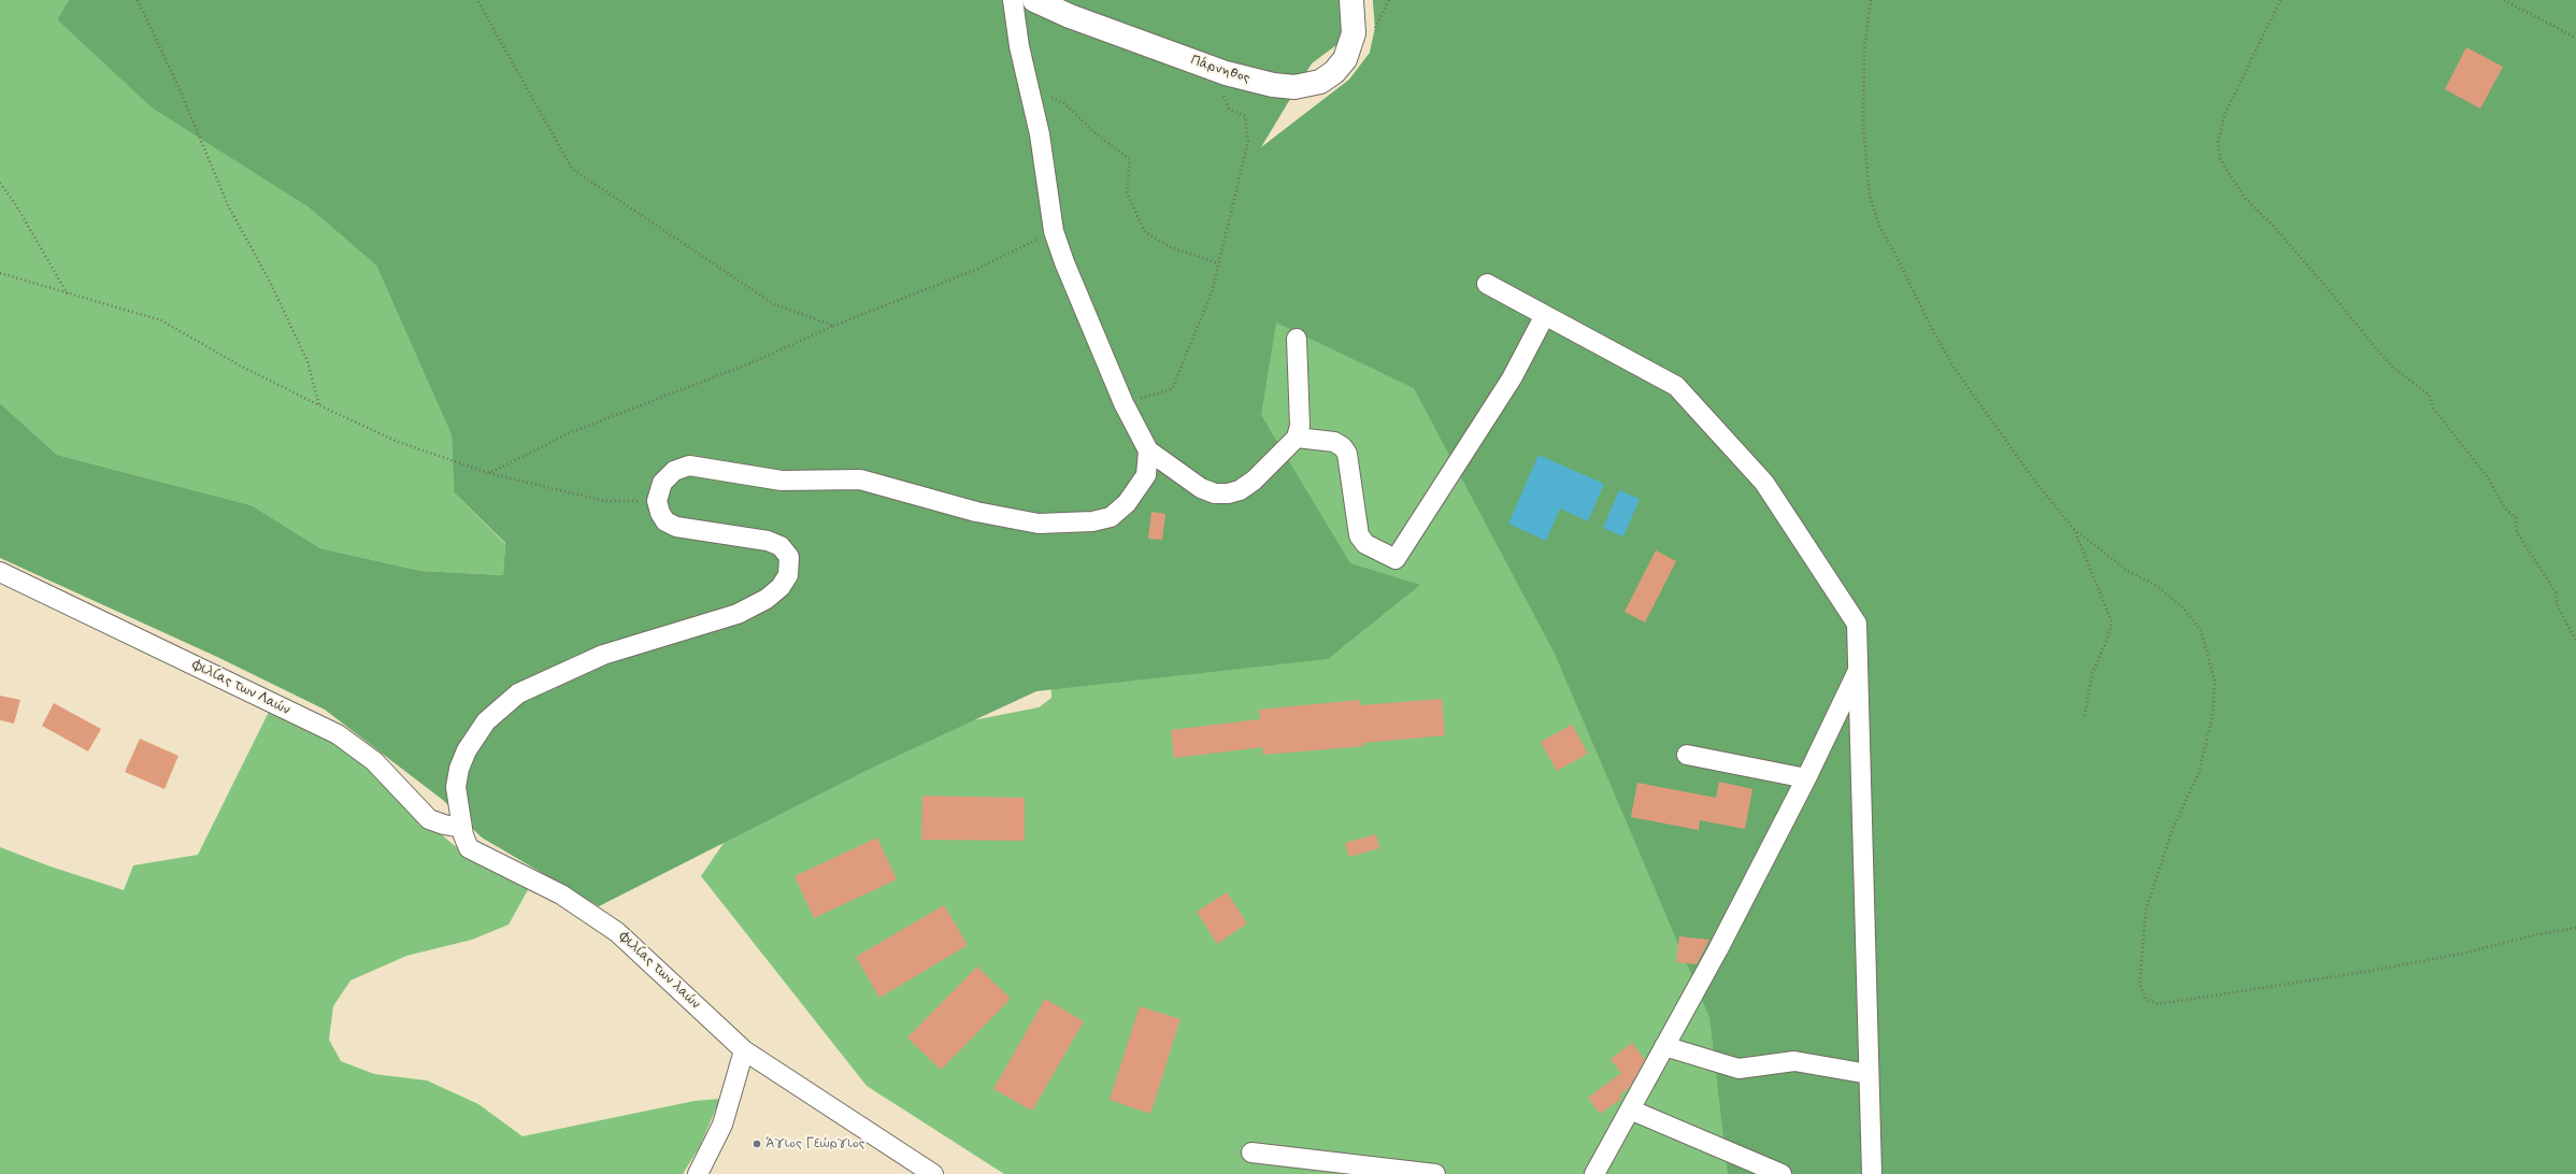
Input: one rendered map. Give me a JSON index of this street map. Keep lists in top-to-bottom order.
{
  "streets": {
    "main road": ["Πάρνηθος"],
    "street": ["Φιλίας των Λαών", "Φιλίας των λαών"]
  },
  "crossings": [
    ["Φιλίας των Λαών", "Φιλίας των λαών"]
  ],
  "places": ["Άγιος Γεώργιος"]
}
